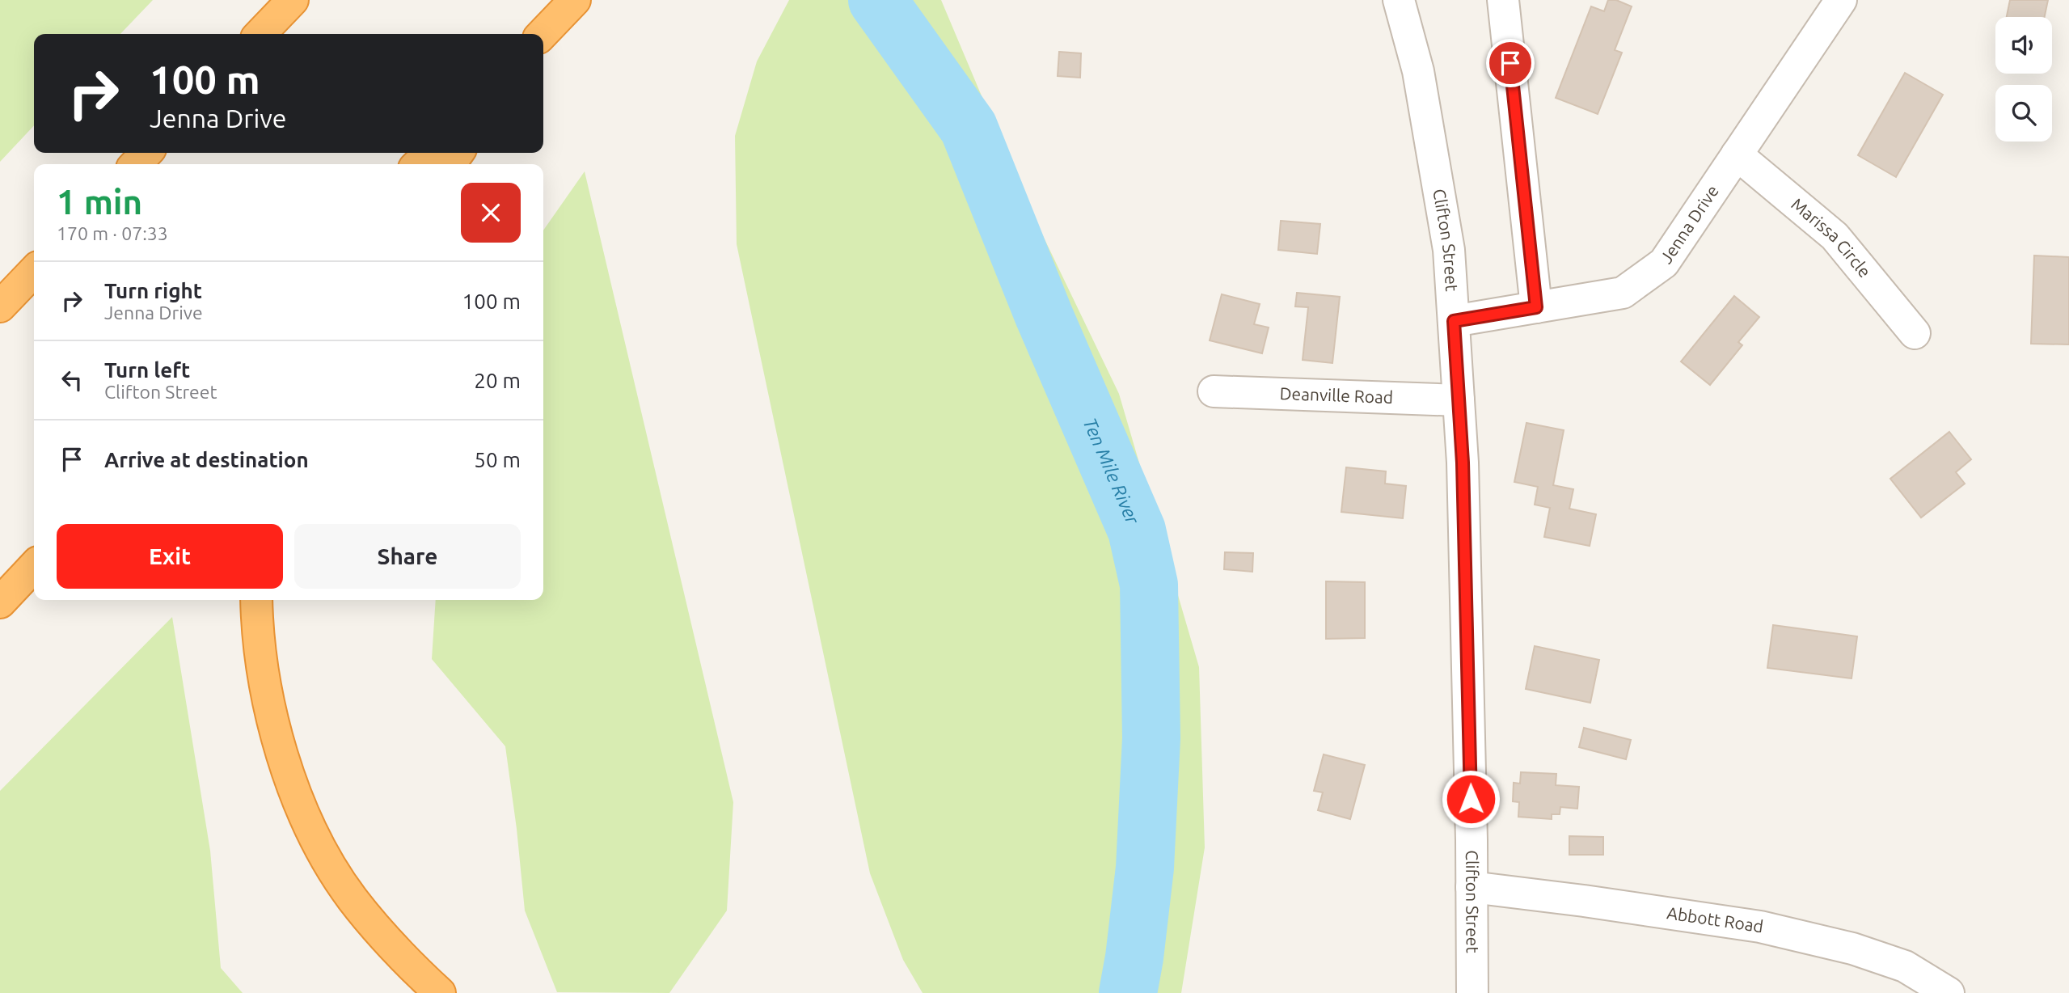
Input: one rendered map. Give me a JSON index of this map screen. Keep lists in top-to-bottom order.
{
  "streets": {
    "street": [
      "Jenna Drive",
      "Marissa Circle",
      "Clifton Street",
      "Deanville Road",
      "Abbott Road"
    ]
  },
  "crossings": [
    ["Jenna Drive", "Marissa Circle"],
    ["Jenna Drive", "Clifton Street"],
    ["Clifton Street", "Deanville Road"],
    ["Clifton Street", "Abbott Road"]
  ],
  "water": ["Ten Mile River"],
  "page": {
    "turn": ["100 m", "Jenna Drive"],
    "heading": ["1 min", "170 m · 07:33"],
    "list": [
      {
        "name": "Turn right",
        "note": "Jenna Drive",
        "value": "100 m"
      },
      {
        "name": "Turn left",
        "note": "Clifton Street",
        "value": "20 m"
      },
      {
        "name": "Arrive at destination",
        "value": "50 m"
      }
    ],
    "buttons": ["Exit", "Share"]
  }
}
